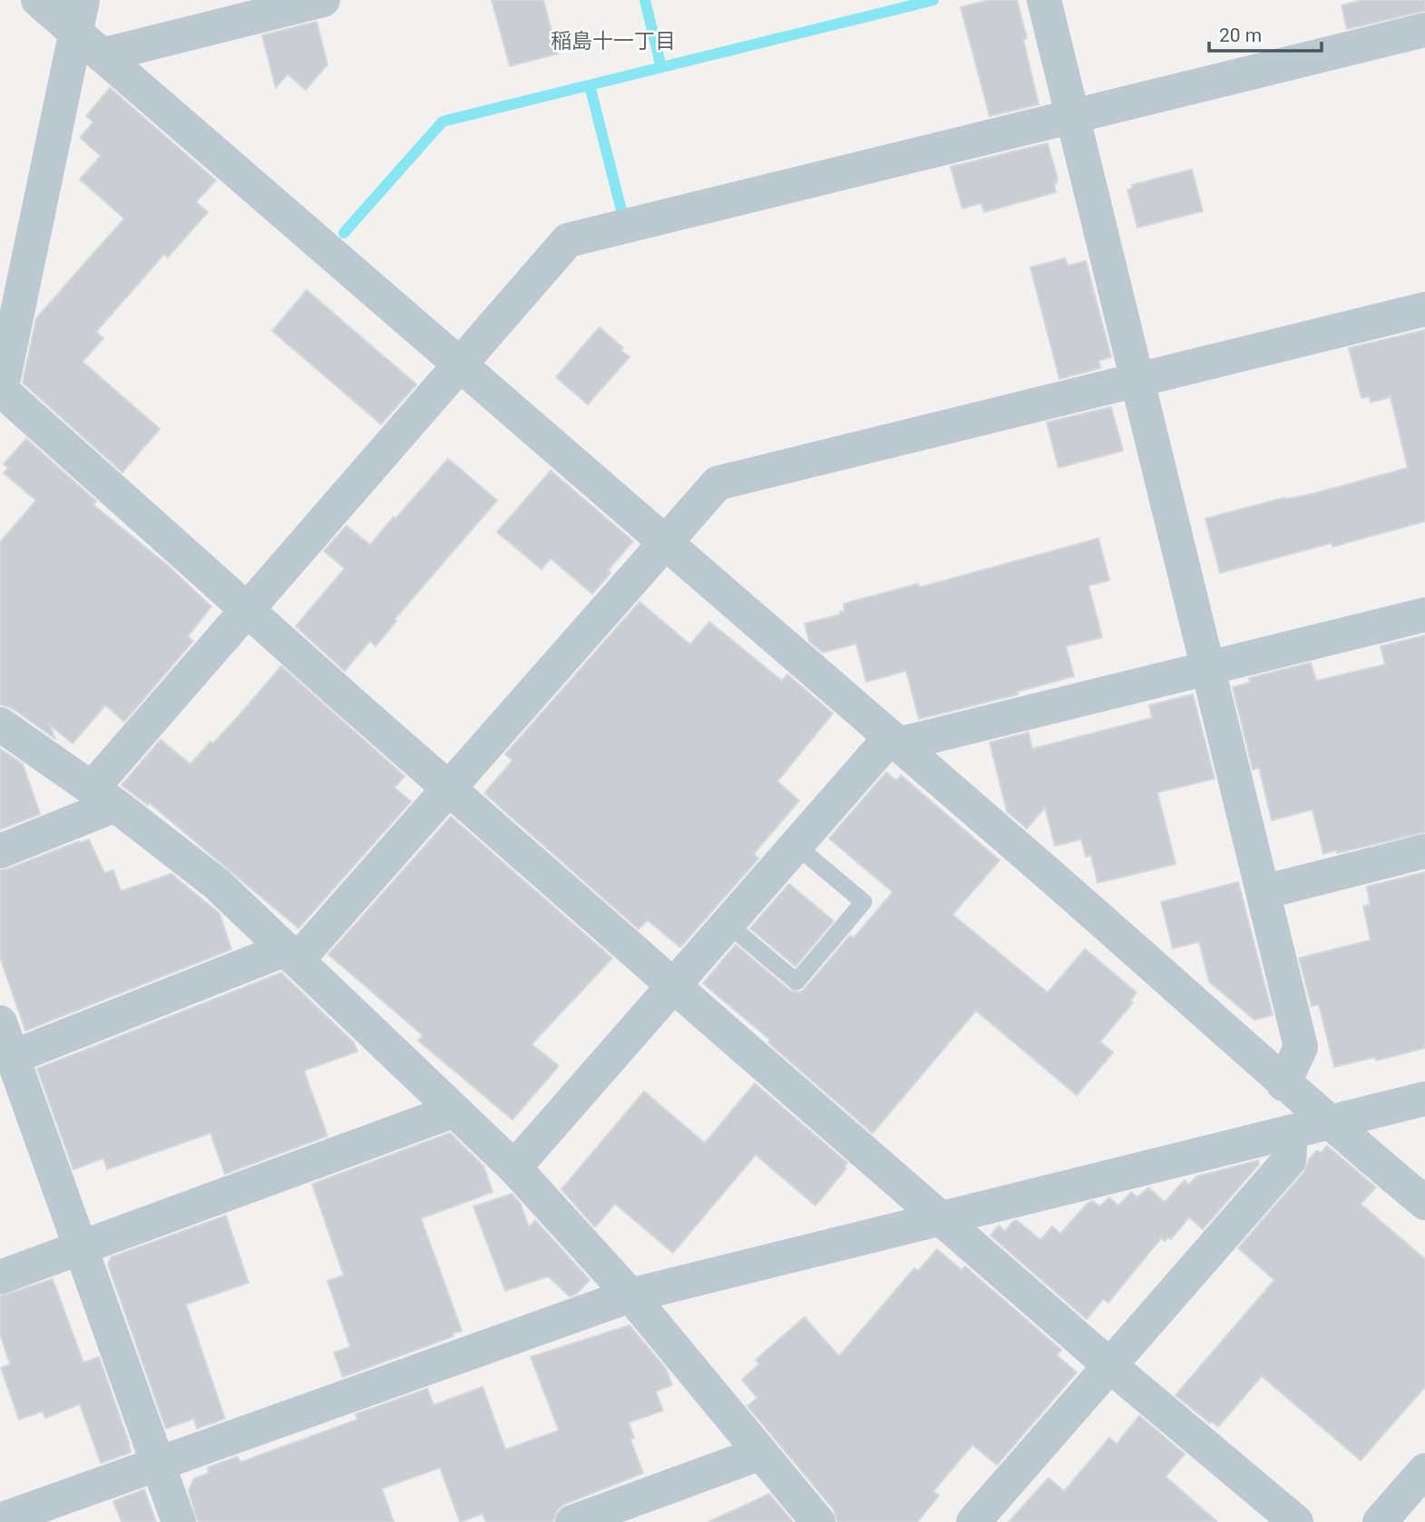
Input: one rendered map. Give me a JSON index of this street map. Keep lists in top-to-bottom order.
{
  "districts": ["稲島十一丁目"],
  "scale_bar": "20 m"
}
